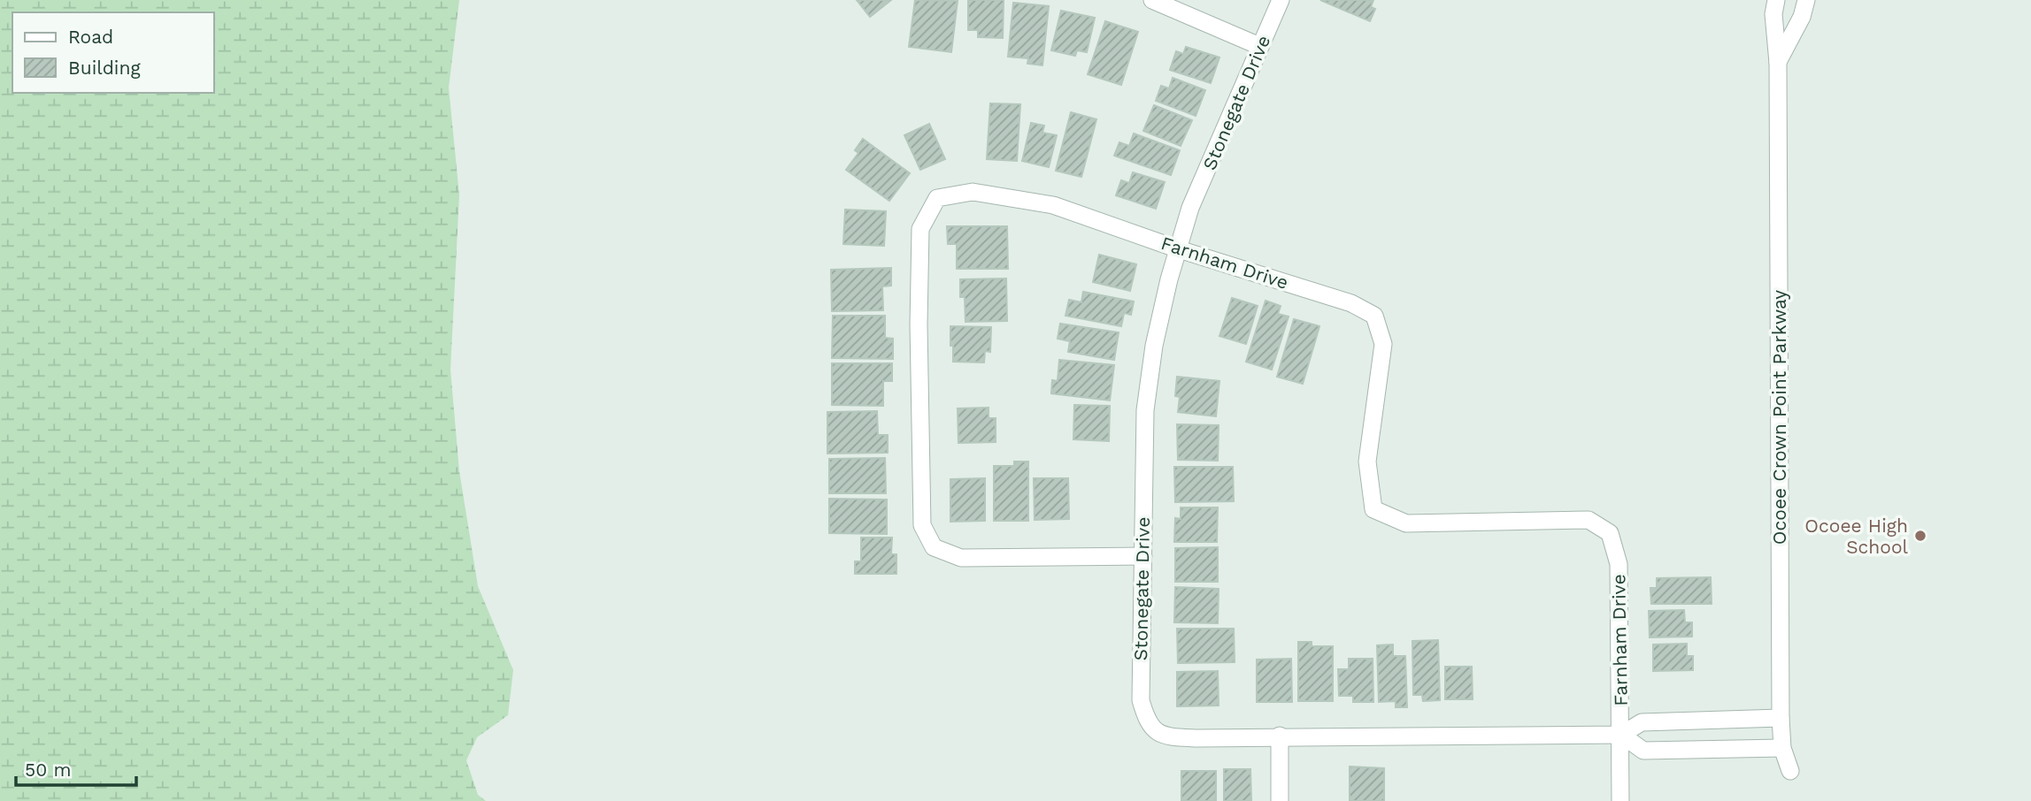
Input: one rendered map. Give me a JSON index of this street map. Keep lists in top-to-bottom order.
{
  "streets": {
    "street": ["Stonegate Drive", "Farnham Drive", "Ocoee Crown Point Parkway"]
  },
  "crossings": [
    ["Stonegate Drive", "Farnham Drive"],
    ["Stonegate Drive", "Ocoee Crown Point Parkway"]
  ],
  "places": ["Ocoee High School"],
  "legend": ["Road", "Building"],
  "scale_bar": "50 m"
}
